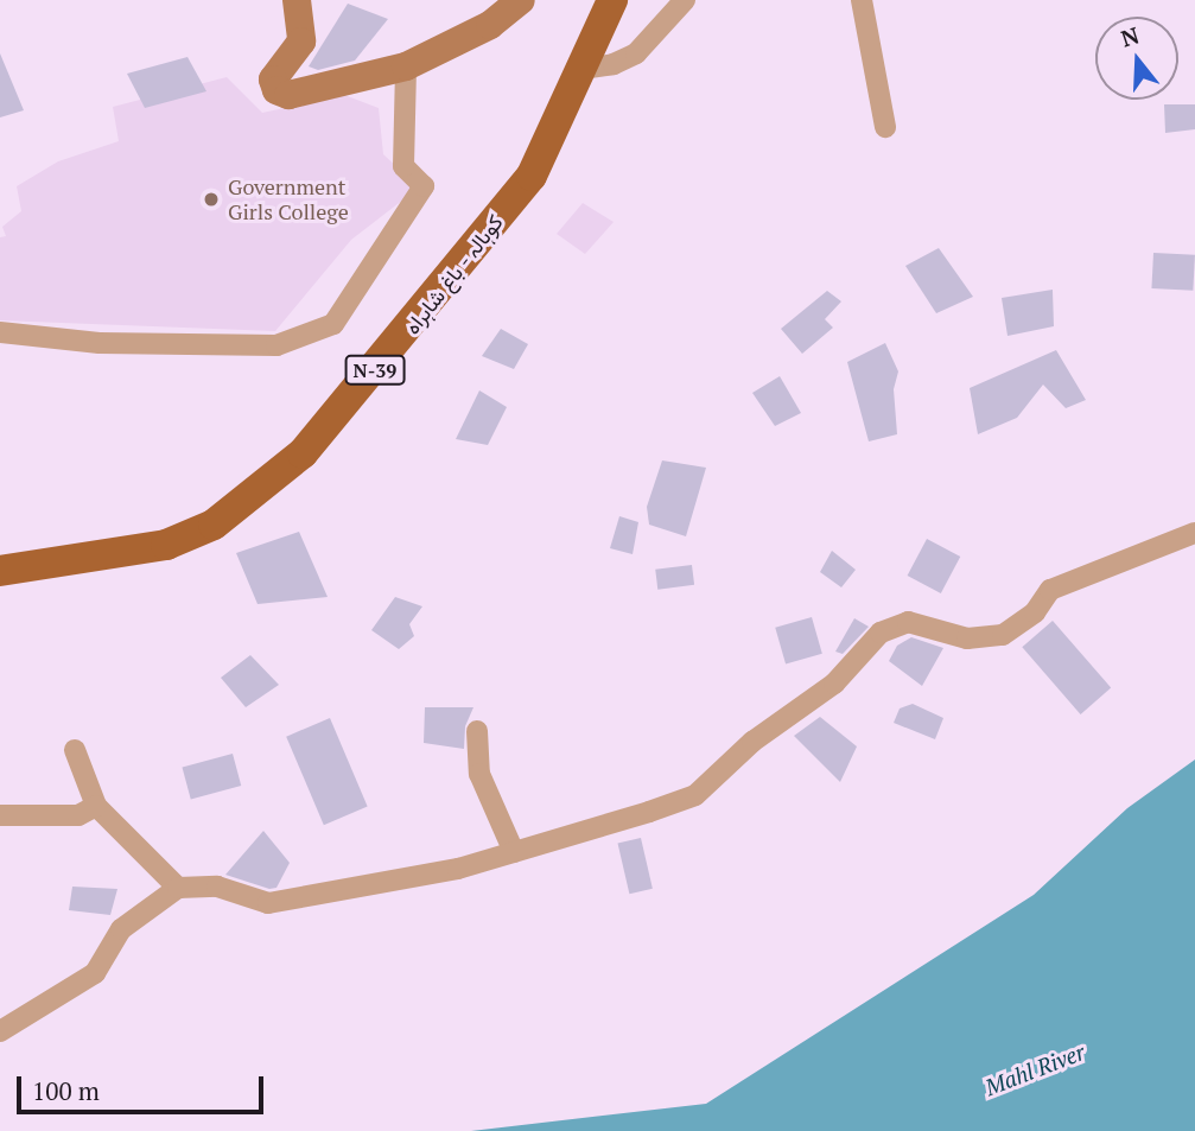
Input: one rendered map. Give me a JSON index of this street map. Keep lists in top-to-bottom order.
{
  "streets": {
    "main road": ["کوہالہ - باغ شاہراہ", "N-39"]
  },
  "water": ["Mahl River"],
  "places": ["Government Girls College"],
  "scale_bar": "100 m",
  "north": "top"
}
